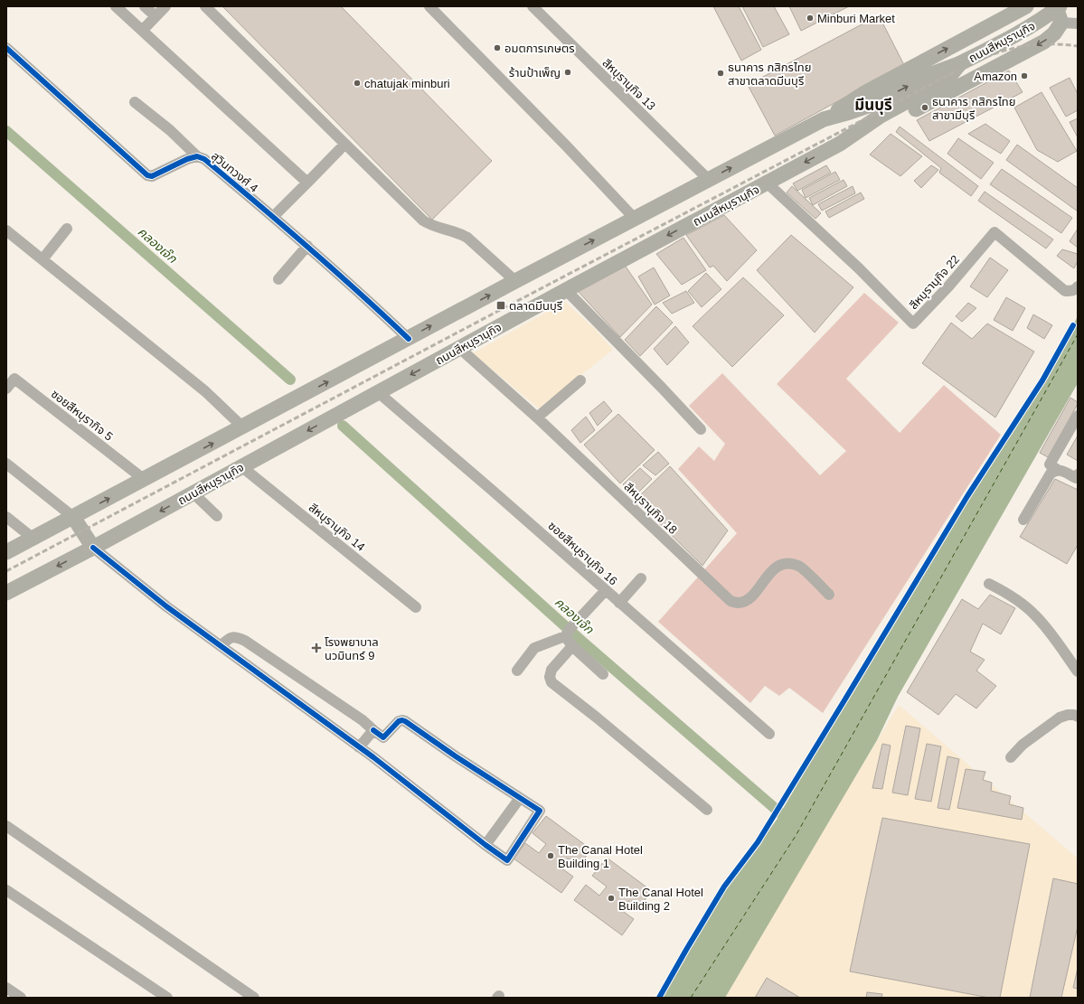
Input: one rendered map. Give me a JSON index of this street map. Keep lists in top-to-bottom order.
{
  "streets": {
    "main road": ["ถนนสีหบุรานุกิจ"],
    "street": [
      "สีหบุรานุกิจ 13",
      "สุวินทวงศ์ 4",
      "สีหบุรานุกิจ 22",
      "ซอยสีหบุรากิจ 5",
      "สีหบุรานุกิจ 18",
      "สีหบุรานุกิจ 14",
      "ซอยสีหบุรานุกิจ 16"
    ]
  },
  "crossings": [
    ["ถนนสีหบุรานุกิจ", "สีหบุรานุกิจ 13"],
    ["ถนนสีหบุรานุกิจ", "สุวินทวงศ์ 4"],
    ["ถนนสีหบุรานุกิจ", "สีหบุรานุกิจ 22"],
    ["ถนนสีหบุรานุกิจ", "ซอยสีหบุรากิจ 5"],
    ["ถนนสีหบุรานุกิจ", "สีหบุรานุกิจ 18"],
    ["ถนนสีหบุรานุกิจ", "สีหบุรานุกิจ 14"],
    ["ถนนสีหบุรานุกิจ", "ซอยสีหบุรานุกิจ 16"]
  ],
  "districts": ["มีนบุรี"],
  "water": ["คลองเจ๊ก"],
  "places": {
    "other": [
      "Minburi Market",
      "อมตการเกษตร",
      "ร้านป้าเพ็ญ",
      "ธนาคาร กสิกรไทย สาขาตลาดมีนบุรี",
      "Amazon",
      "chatujak minburi",
      "ธนาคาร กสิกรไทย สาขามีบุรี",
      "The Canal Hotel Building 1",
      "The Canal Hotel Building 2"
    ],
    "transit": ["ตลาดมีนบุรี"],
    "health": ["โรงพยาบาล นวมินทร์ 9"]
  }
}
